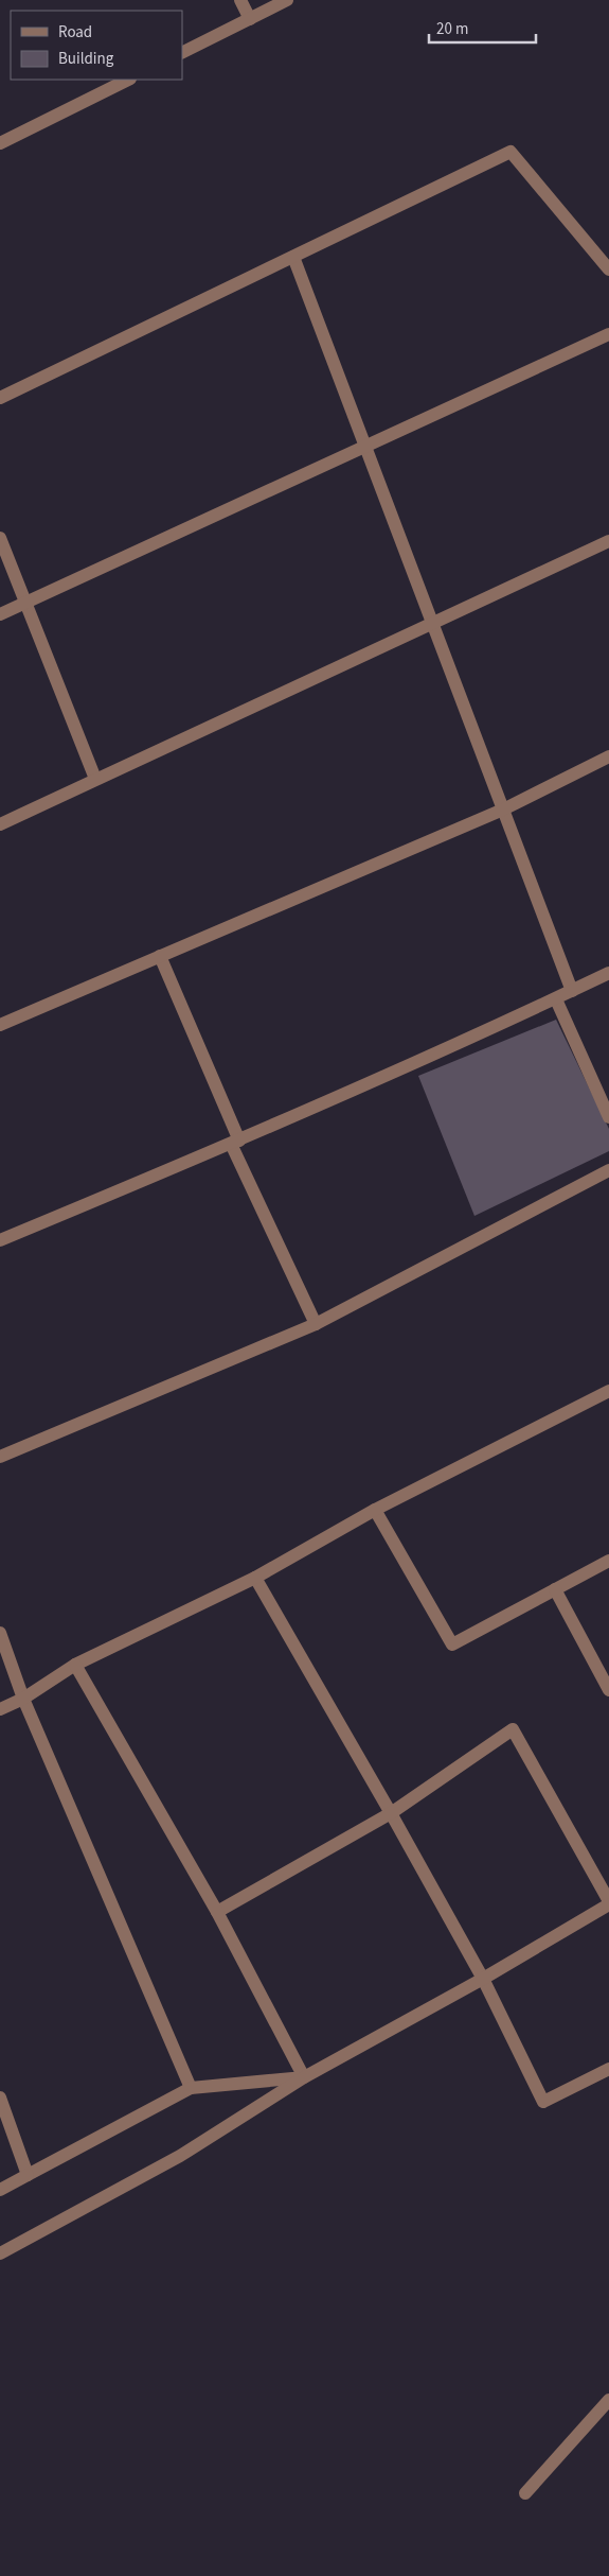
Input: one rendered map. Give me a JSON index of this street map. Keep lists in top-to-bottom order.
{
  "legend": ["Road", "Building"],
  "scale_bar": "20 m"
}
